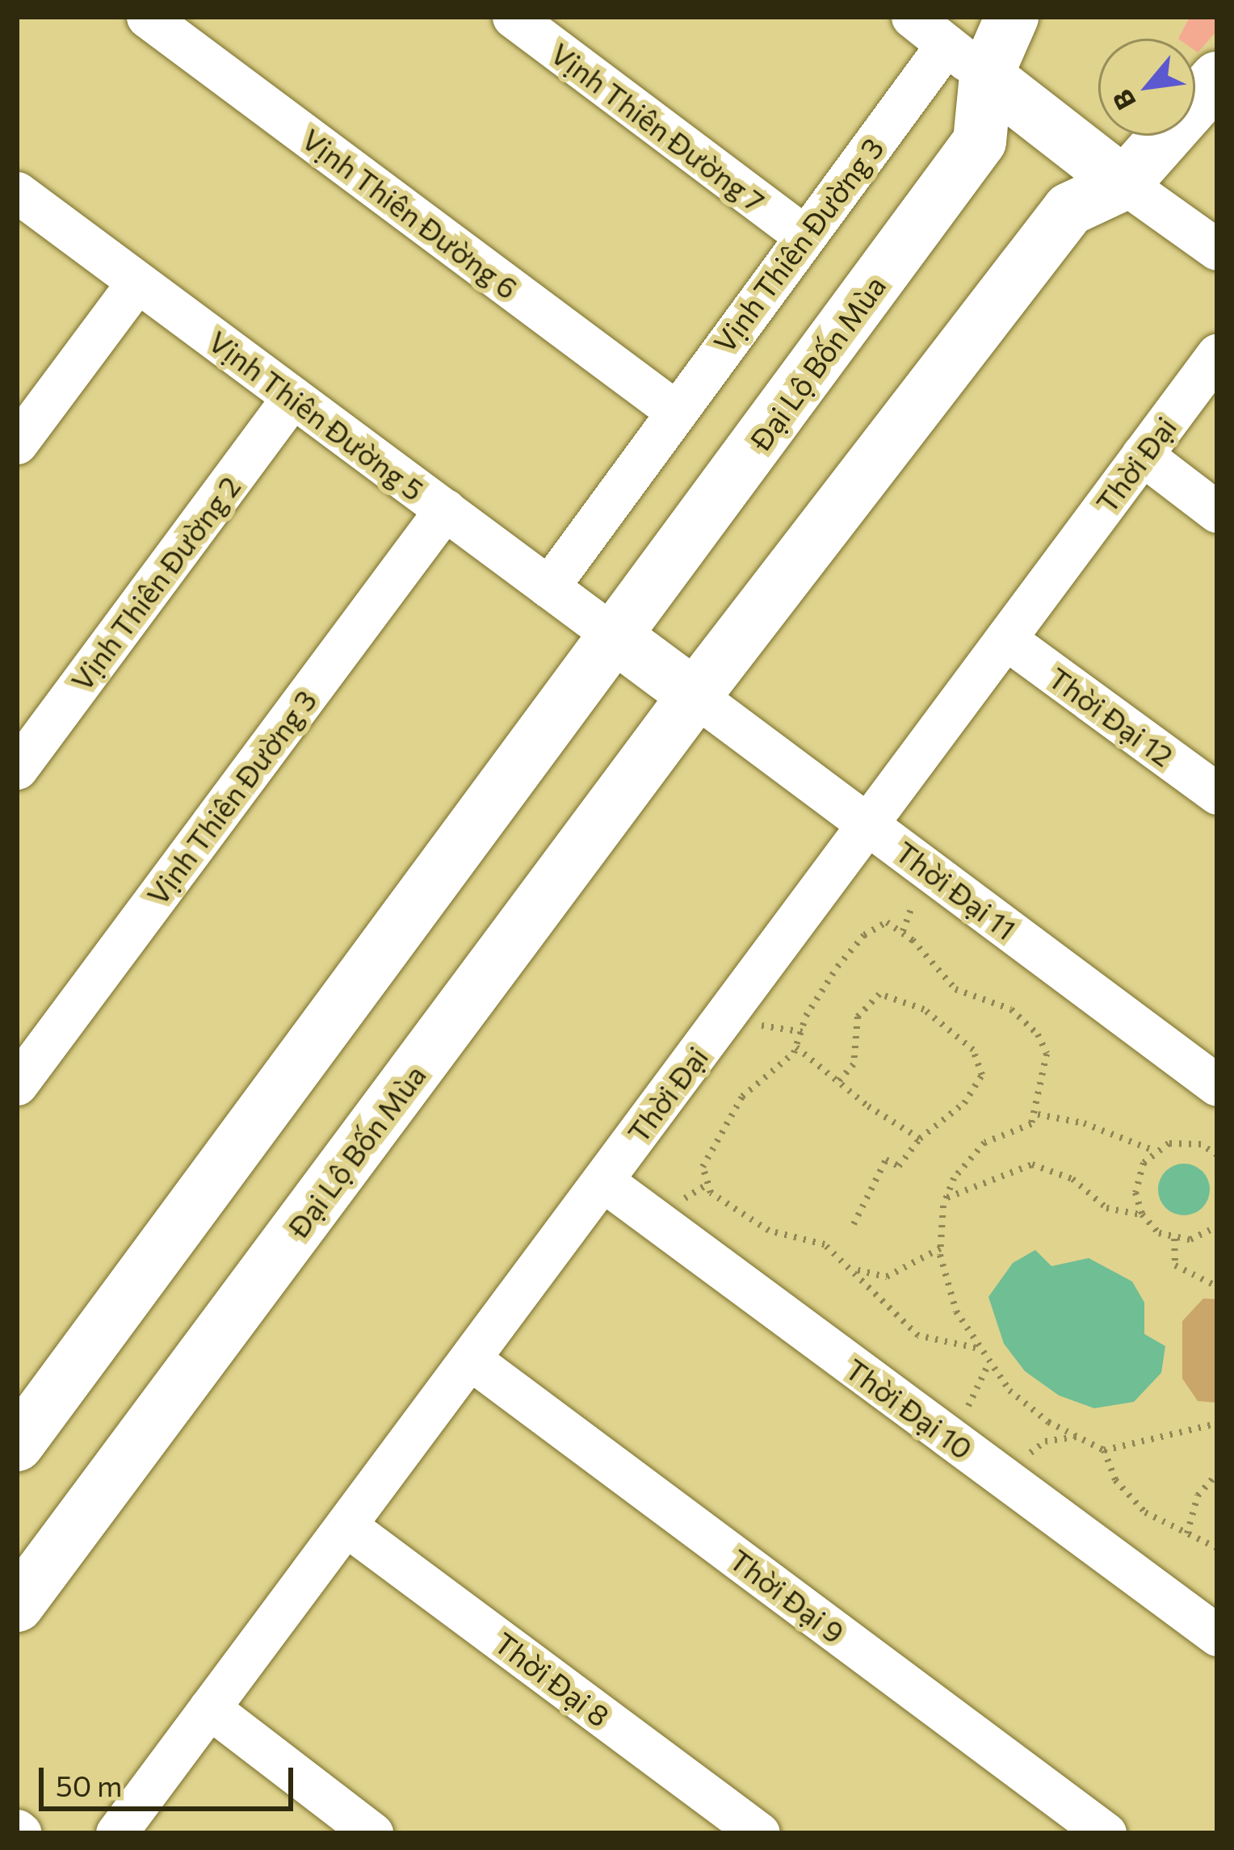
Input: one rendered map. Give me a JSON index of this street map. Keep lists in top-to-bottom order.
{
  "streets": {
    "main road": ["Đại Lộ Bốn Mùa"],
    "street": [
      "Vịnh Thiên Đường 7",
      "Vịnh Thiên Đường 6",
      "Vịnh Thiên Đường 3",
      "Vịnh Thiên Đường 5",
      "Thời Đại",
      "Vịnh Thiên Đường 2",
      "Thời Đại 12",
      "Thời Đại 11",
      "Thời Đại 10",
      "Thời Đại 9",
      "Thời Đại 8"
    ]
  },
  "crossings": [
    ["Vịnh Thiên Đường 7", "Vịnh Thiên Đường 3"],
    ["Vịnh Thiên Đường 6", "Vịnh Thiên Đường 3"],
    ["Vịnh Thiên Đường 3", "Đại Lộ Bốn Mùa"],
    ["Vịnh Thiên Đường 3", "Vịnh Thiên Đường 5"],
    ["Đại Lộ Bốn Mùa", "Vịnh Thiên Đường 5"],
    ["Đại Lộ Bốn Mùa", "Thời Đại 11"],
    ["Vịnh Thiên Đường 5", "Vịnh Thiên Đường 2"],
    ["Thời Đại", "Thời Đại 12"],
    ["Thời Đại", "Thời Đại 11"],
    ["Thời Đại", "Thời Đại 10"],
    ["Thời Đại", "Thời Đại 9"],
    ["Thời Đại", "Thời Đại 8"]
  ],
  "scale_bar": "50 m",
  "north": "bottom left"
}
